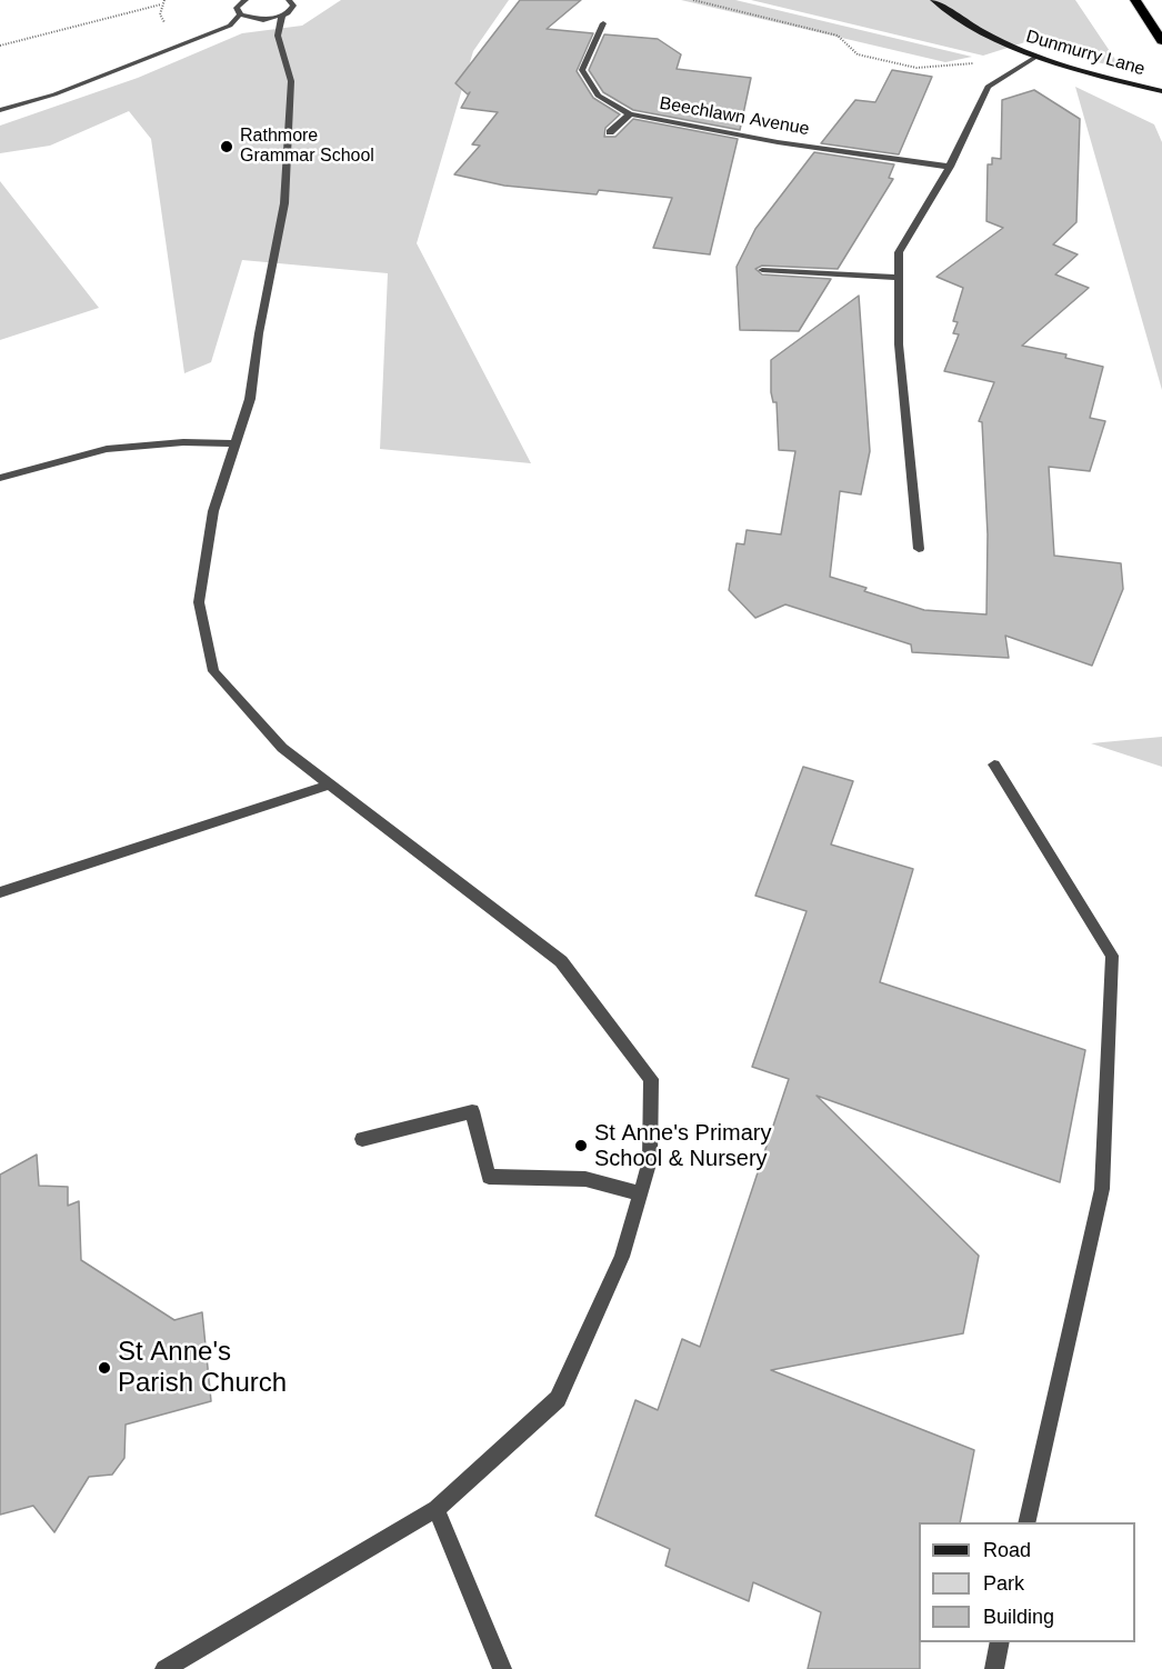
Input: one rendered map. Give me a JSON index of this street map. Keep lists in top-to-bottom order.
{
  "streets": {
    "street": ["Dunmurry Lane", "Beechlawn Avenue"]
  },
  "places": ["Rathmore Grammar School", "St Anne's Primary School & Nursery", "St Anne's Parish Church"],
  "legend": ["Road", "Park", "Building"]
}
